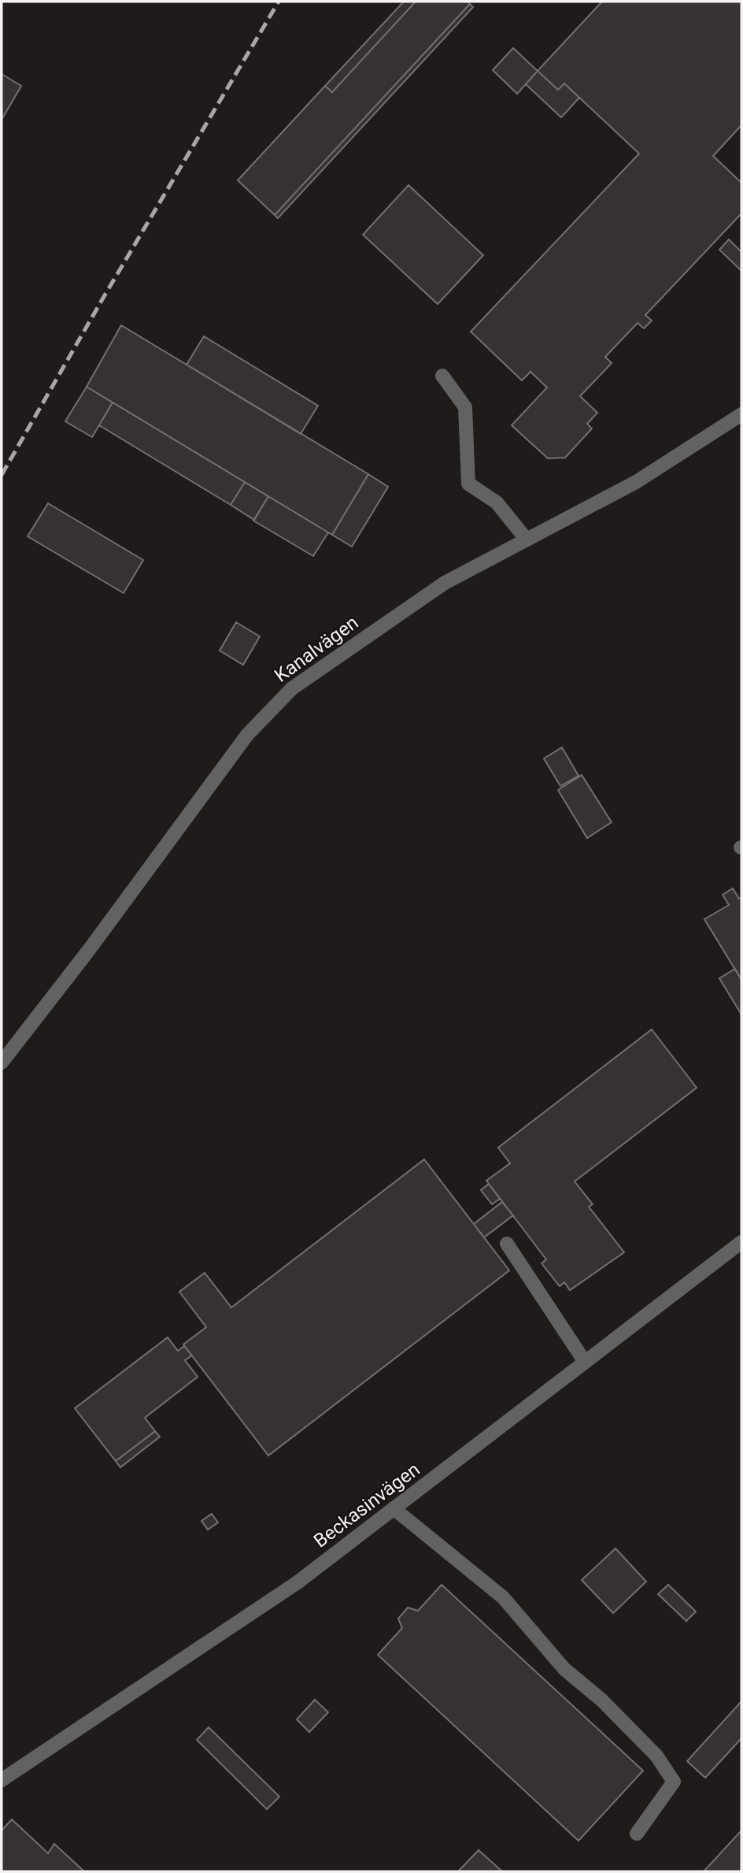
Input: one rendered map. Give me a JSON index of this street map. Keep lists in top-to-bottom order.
{
  "streets": {
    "street": ["Kanalvägen", "Beckasinvägen"]
  }
}
